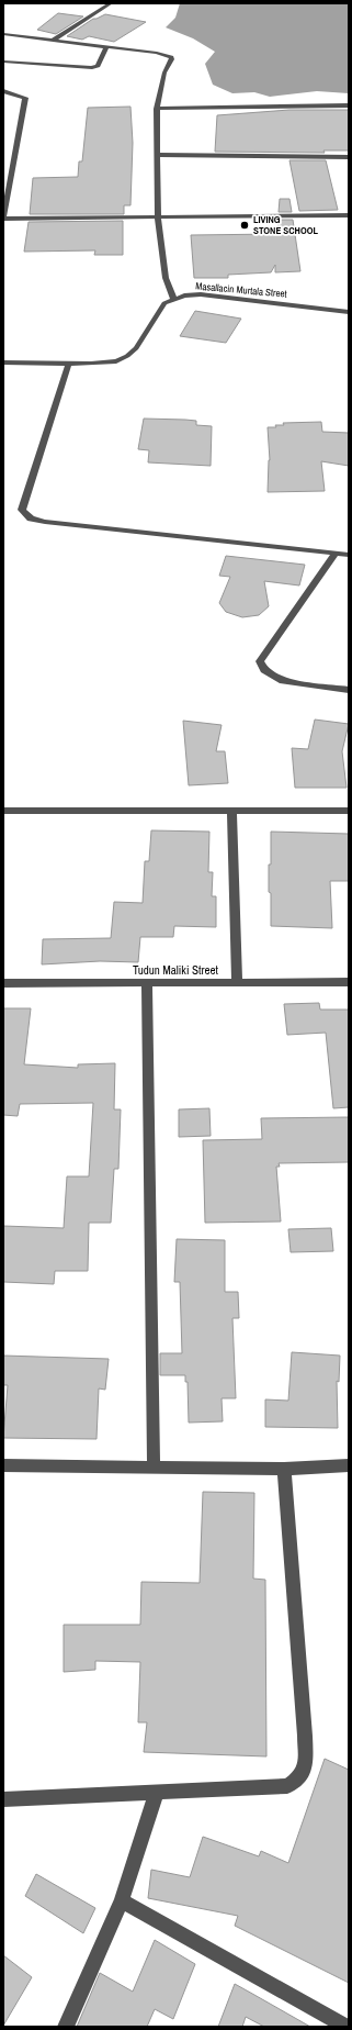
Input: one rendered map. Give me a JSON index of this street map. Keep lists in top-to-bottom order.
{
  "streets": {
    "street": ["Masallacin Murtala Street", "Tudun Maliki Street"]
  },
  "places": ["LIVING STONE SCHOOL"]
}
